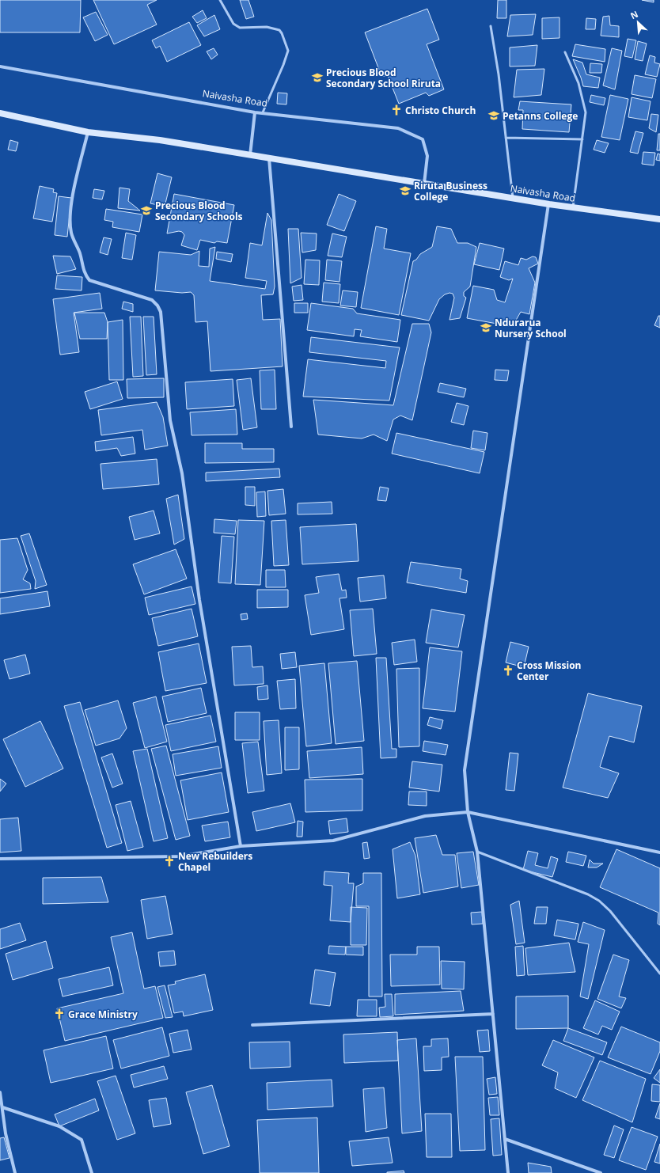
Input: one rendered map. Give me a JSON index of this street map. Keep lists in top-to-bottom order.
{
  "streets": {
    "main road": ["Naivasha Road"]
  },
  "places": {
    "school or university": [
      "Precious Blood Secondary School Riruta",
      "Petanns College",
      "Riruta Business College",
      "Precious Blood Secondary Schools",
      "Ndurarua Nursery School"
    ],
    "church": [
      "Christo Church",
      "Cross Mission Center",
      "New Rebuilders Chapel",
      "Grace Ministry"
    ]
  },
  "north": "top left"
}
